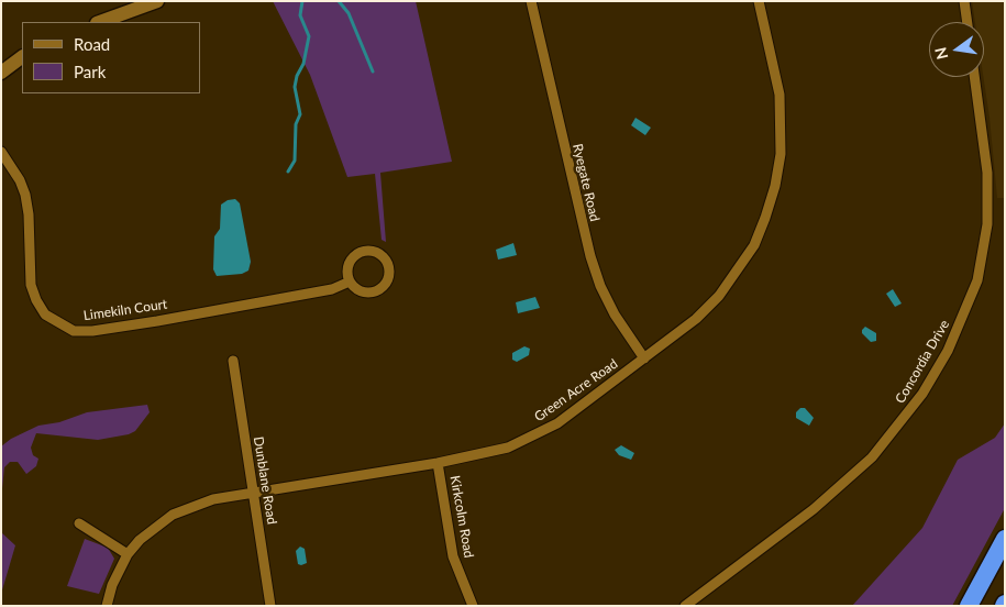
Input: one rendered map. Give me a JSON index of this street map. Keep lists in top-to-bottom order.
{
  "streets": {
    "street": [
      "Ryegate Road",
      "Limekiln Court",
      "Concordia Drive",
      "Green Acre Road",
      "Dunblane Road",
      "Kirkcolm Road"
    ]
  },
  "crossings": [
    ["Ryegate Road", "Green Acre Road"],
    ["Green Acre Road", "Dunblane Road"],
    ["Green Acre Road", "Kirkcolm Road"]
  ],
  "legend": ["Road", "Park"],
  "north": "left"
}
